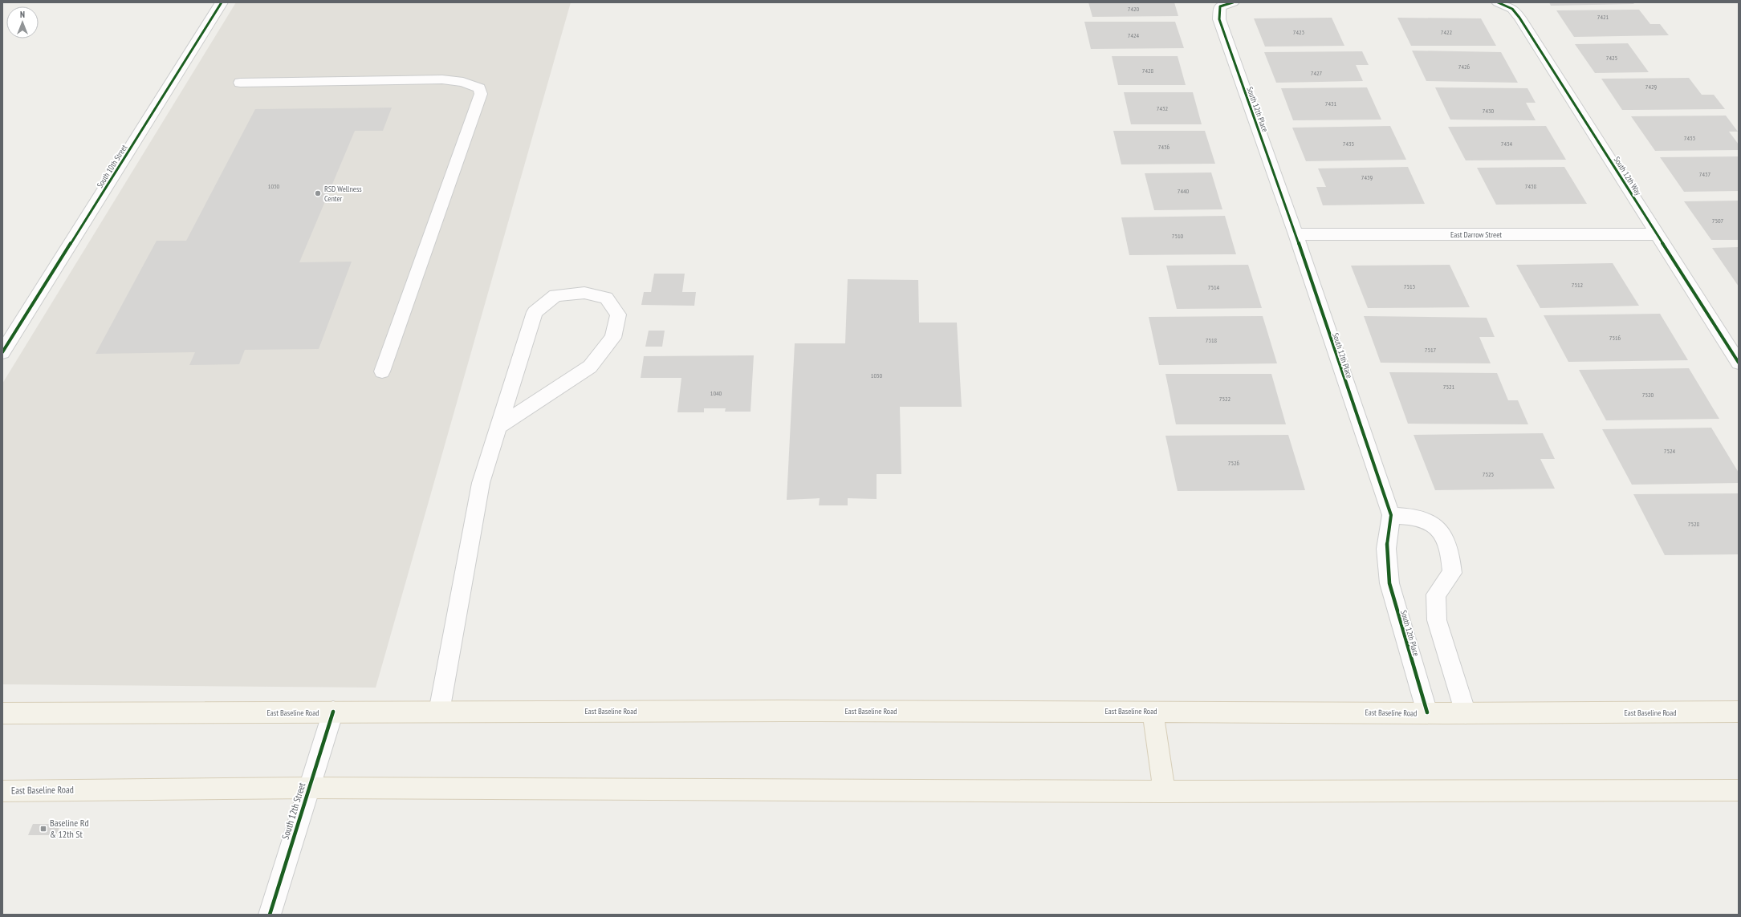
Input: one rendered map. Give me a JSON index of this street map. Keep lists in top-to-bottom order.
{
  "streets": {
    "main road": ["East Baseline Road"],
    "street": [
      "South 12th Place",
      "South 10th Street",
      "South 12th Way",
      "East Darrow Street",
      "South 12th Street"
    ]
  },
  "crossings": [
    ["South 12th Place", "East Darrow Street"],
    ["South 12th Place", "East Baseline Road"],
    ["South 12th Way", "East Darrow Street"],
    ["East Baseline Road", "South 12th Street"]
  ],
  "places": {
    "other": ["RSD Wellness Center"],
    "transit": ["Baseline Rd & 12th St"]
  },
  "house_numbers": [
    "7420",
    "7421",
    "7423",
    "7422",
    "7424",
    "7425",
    "7426",
    "7428",
    "7427",
    "7429",
    "7431",
    "7432",
    "7430",
    "7433",
    "7435",
    "7434",
    "7436",
    "7437",
    "7439",
    "1030",
    "7438",
    "7440",
    "7507",
    "7510",
    "7512",
    "7513",
    "7514",
    "7516",
    "7518",
    "7517",
    "1050",
    "7521",
    "1040",
    "7520",
    "7522",
    "7524",
    "7526",
    "7525",
    "7528"
  ],
  "north": "top"
}
